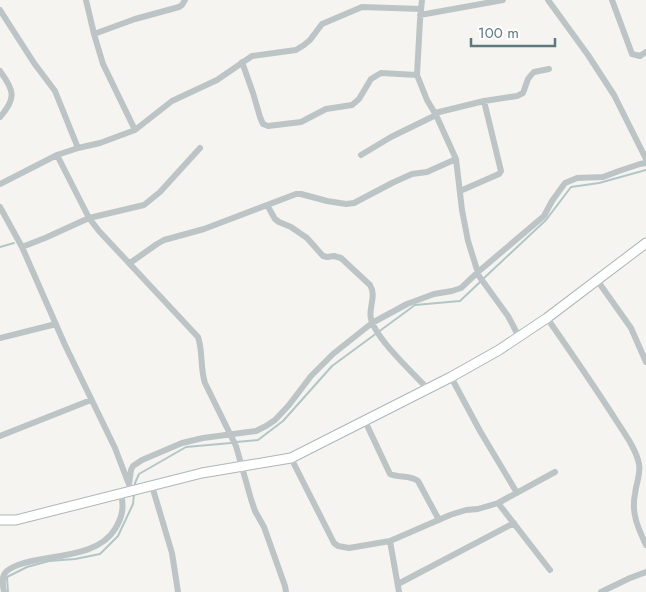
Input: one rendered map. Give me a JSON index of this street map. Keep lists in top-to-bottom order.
{
  "scale_bar": "100 m"
}
